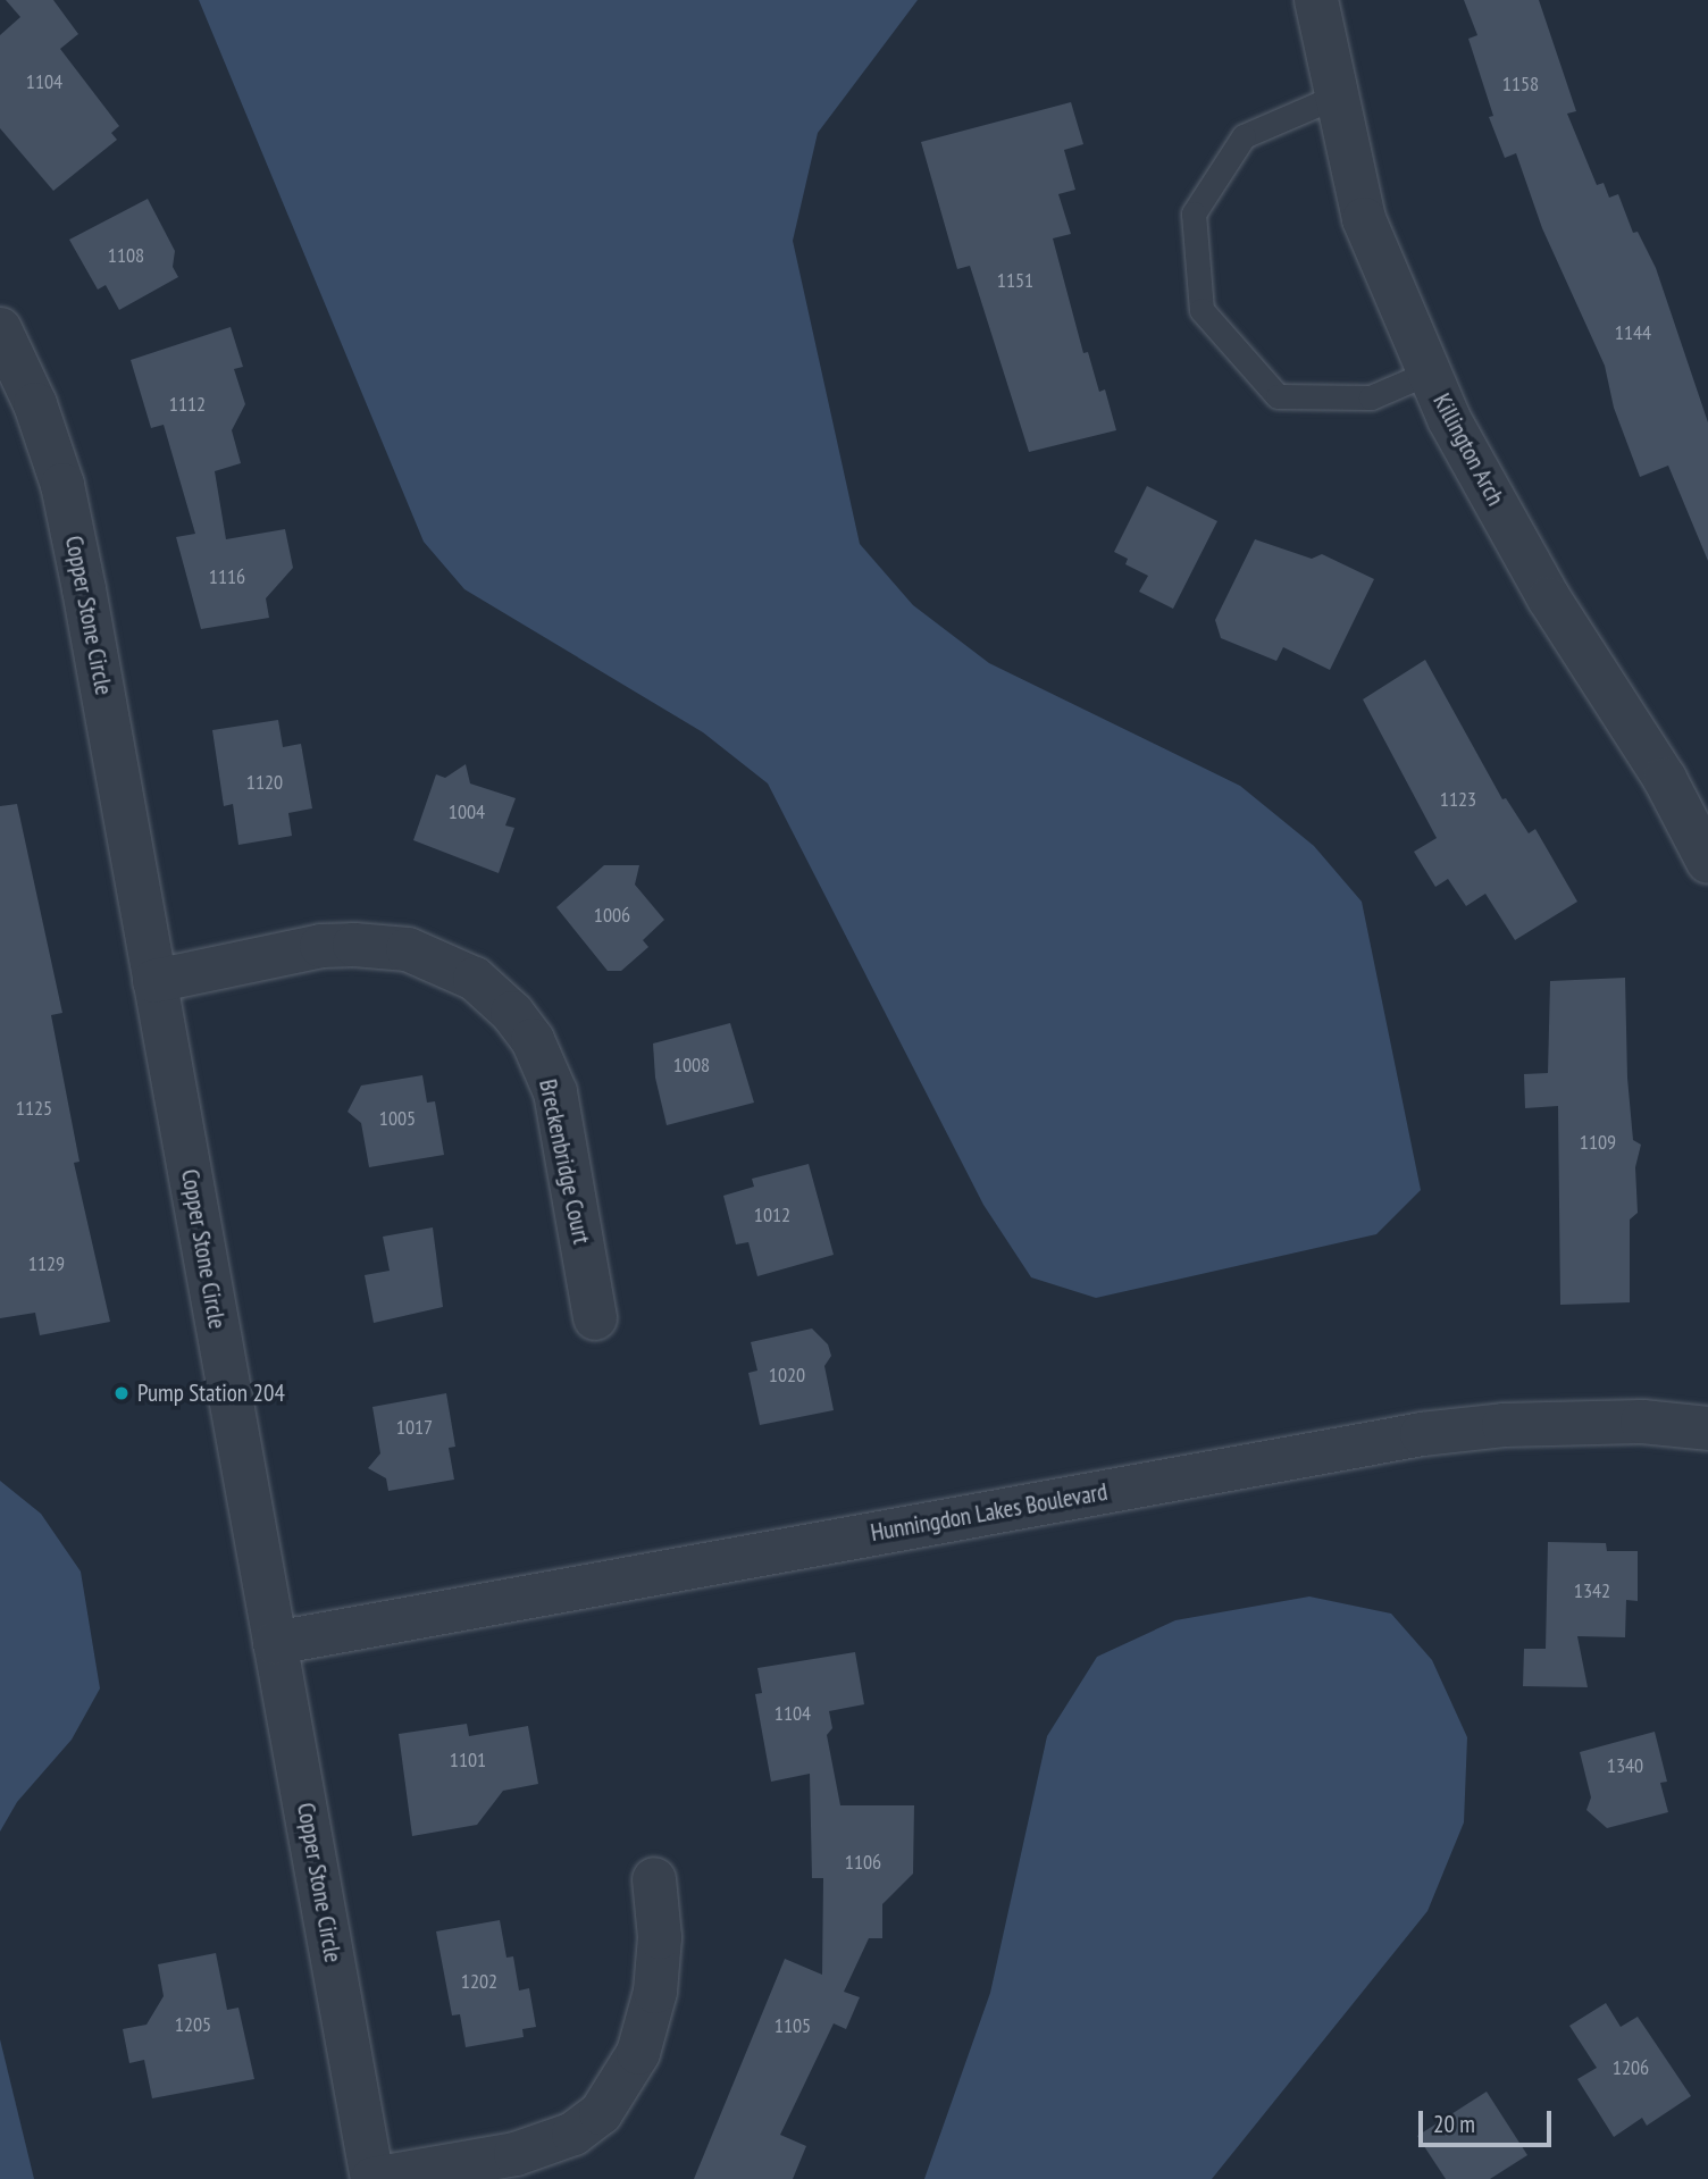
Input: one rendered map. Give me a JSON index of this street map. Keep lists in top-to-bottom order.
{
  "streets": {
    "street": [
      "Killington Arch",
      "Copper Stone Circle",
      "Breckenbridge Court",
      "Hunningdon Lakes Boulevard"
    ]
  },
  "crossings": [
    ["Copper Stone Circle", "Breckenbridge Court"],
    ["Copper Stone Circle", "Hunningdon Lakes Boulevard"]
  ],
  "places": ["Pump Station 204"],
  "house_numbers": [
    "1104",
    "1158",
    "1108",
    "1151",
    "1144",
    "1112",
    "1116",
    "1120",
    "1123",
    "1004",
    "1006",
    "1008",
    "1125",
    "1005",
    "1109",
    "1012",
    "1129",
    "1020",
    "1017",
    "1342",
    "1104",
    "1101",
    "1340",
    "1106",
    "1202",
    "1205",
    "1105",
    "1206"
  ],
  "scale_bar": "20 m"
}
